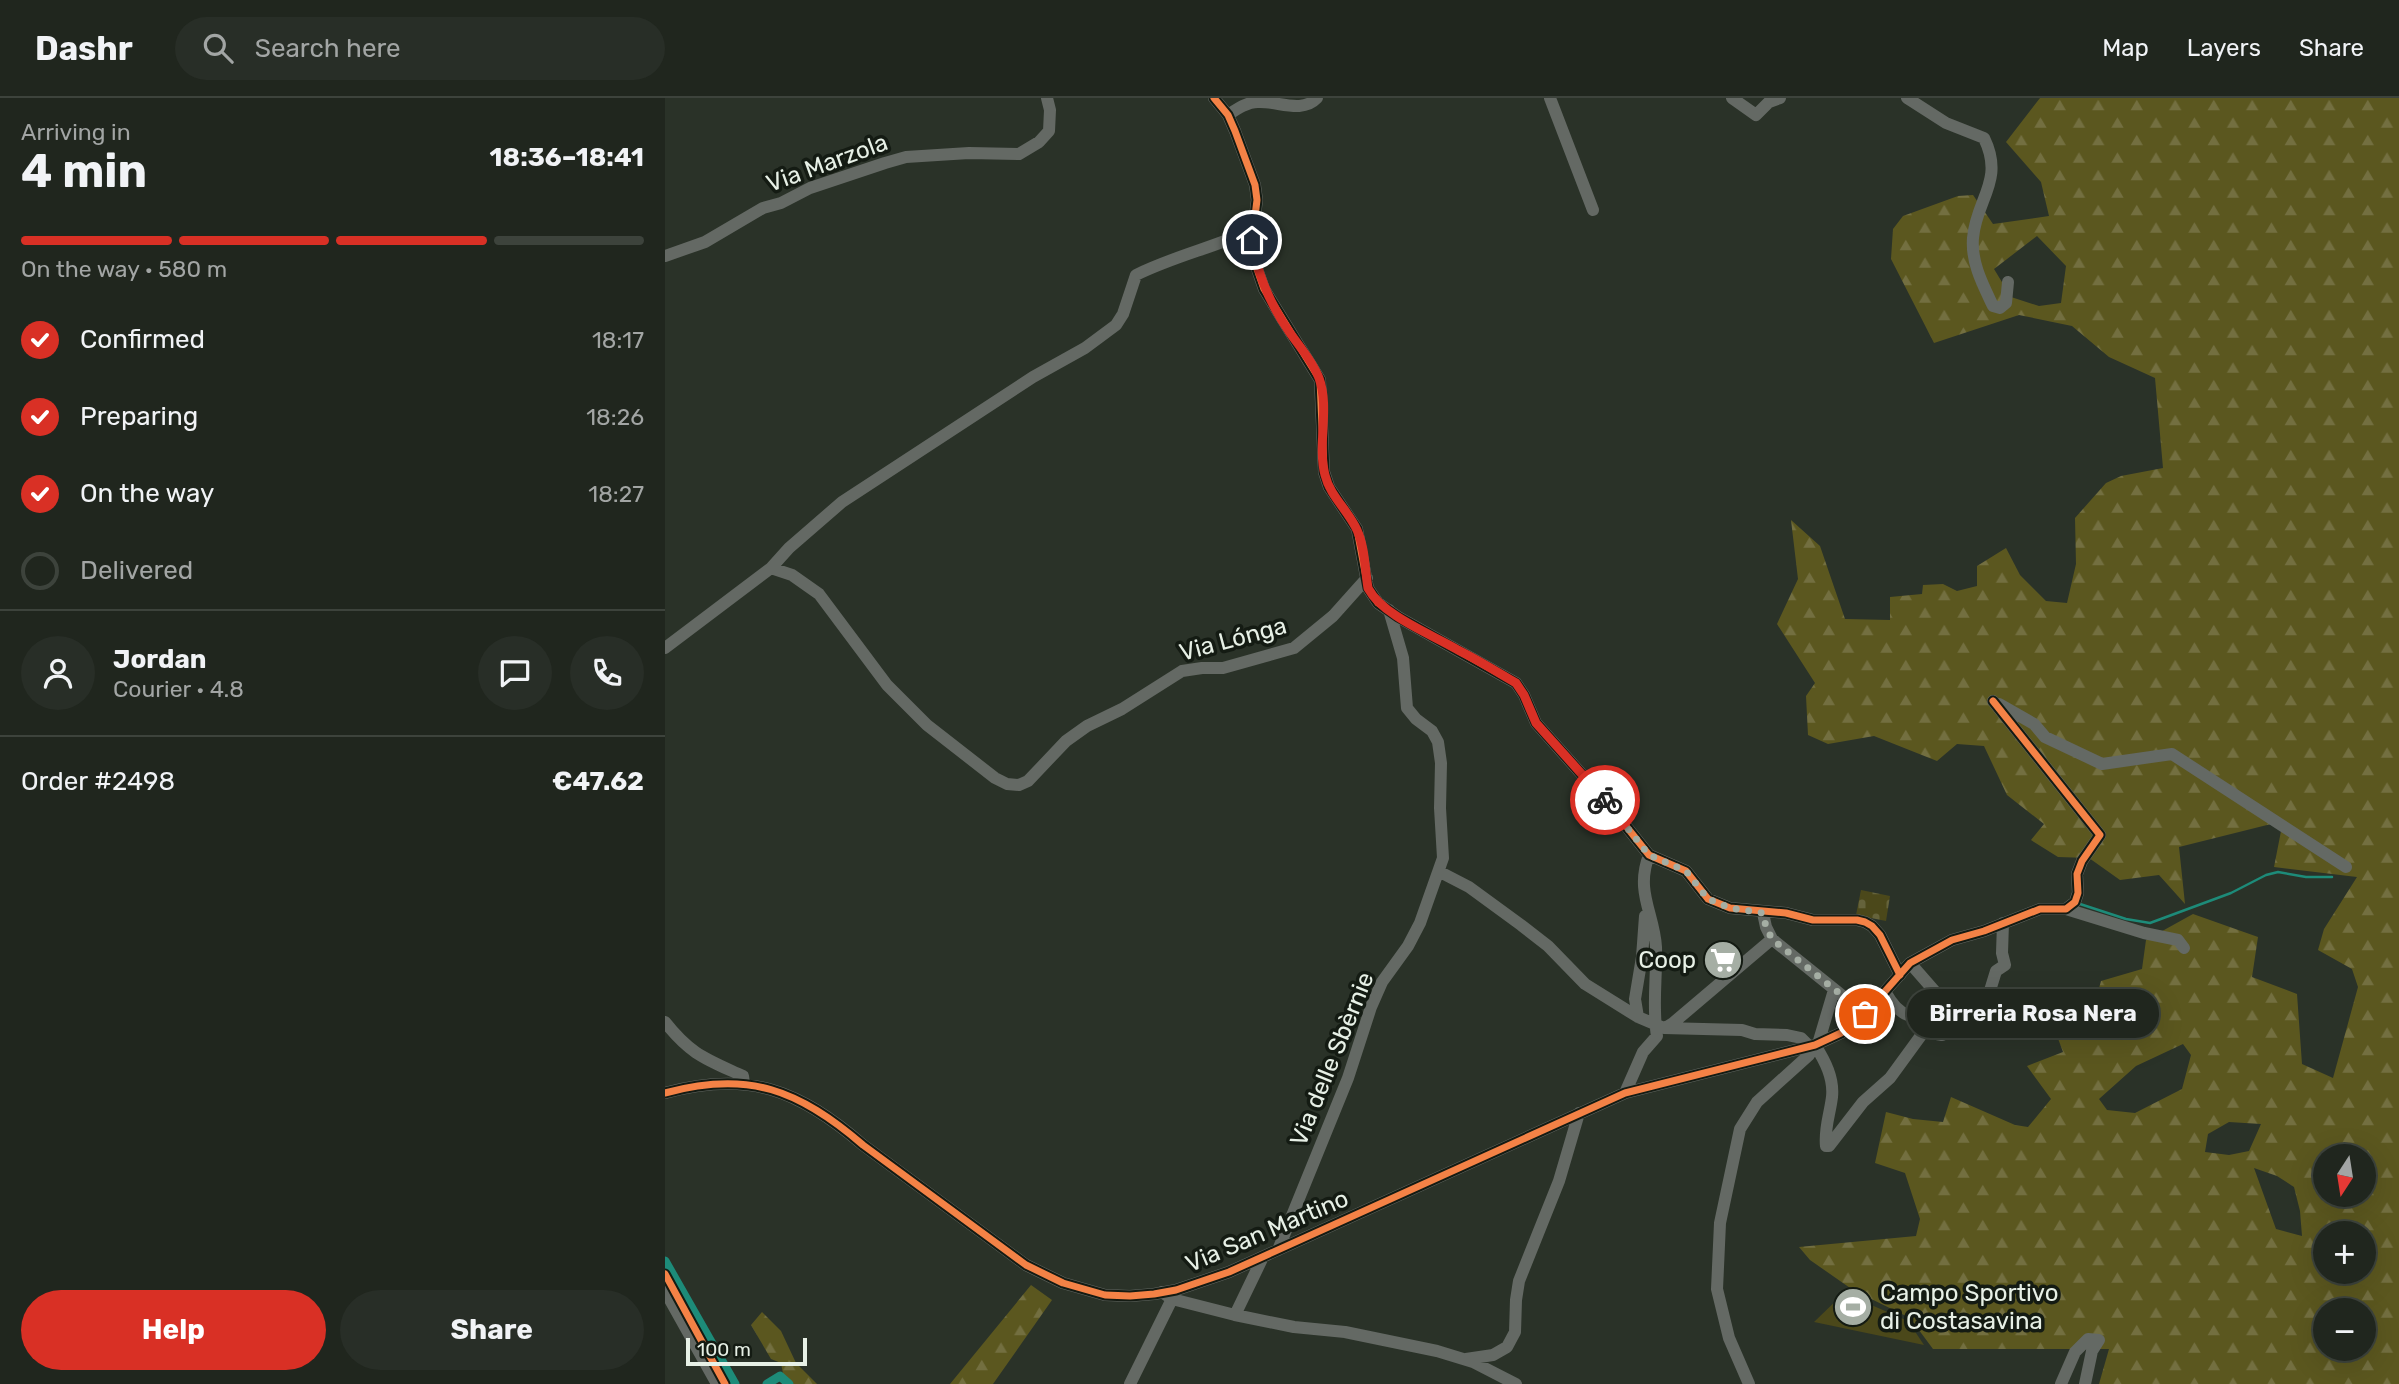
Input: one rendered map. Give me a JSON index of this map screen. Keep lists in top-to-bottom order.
{
  "streets": {
    "street": [
      "Via Marzola",
      "Via Lónga",
      "Via delle Sbèrnie",
      "Via San Martino"
    ]
  },
  "crossings": [
    ["Via delle Sbèrnie", "Via San Martino"]
  ],
  "places": {
    "supermarket": ["Coop"],
    "other": ["Birreria Rosa Nera"],
    "sports": ["Campo Sportivo di Costasavina"]
  },
  "scale_bar": "100 m",
  "north": "bottom",
  "page": {
    "header": "Dashr",
    "search": "Search here",
    "nav": ["Map", "Layers", "Share"],
    "heading": ["4 min", "Arriving in", "18:36–18:41"],
    "panel": [
      "Jordan",
      "Courier · 4.8",
      "Order #2498",
      "€47.62"
    ],
    "bar": "On the way · 580 m",
    "list": [
      ["Confirmed", "18:17"],
      ["Preparing", "18:26"],
      ["On the way", "18:27"],
      "Delivered"
    ],
    "bubble": "Birreria Rosa Nera",
    "map_buttons": ["+", "−"],
    "buttons": ["Help", "Share"],
    "scale": "100 m"
  }
}
